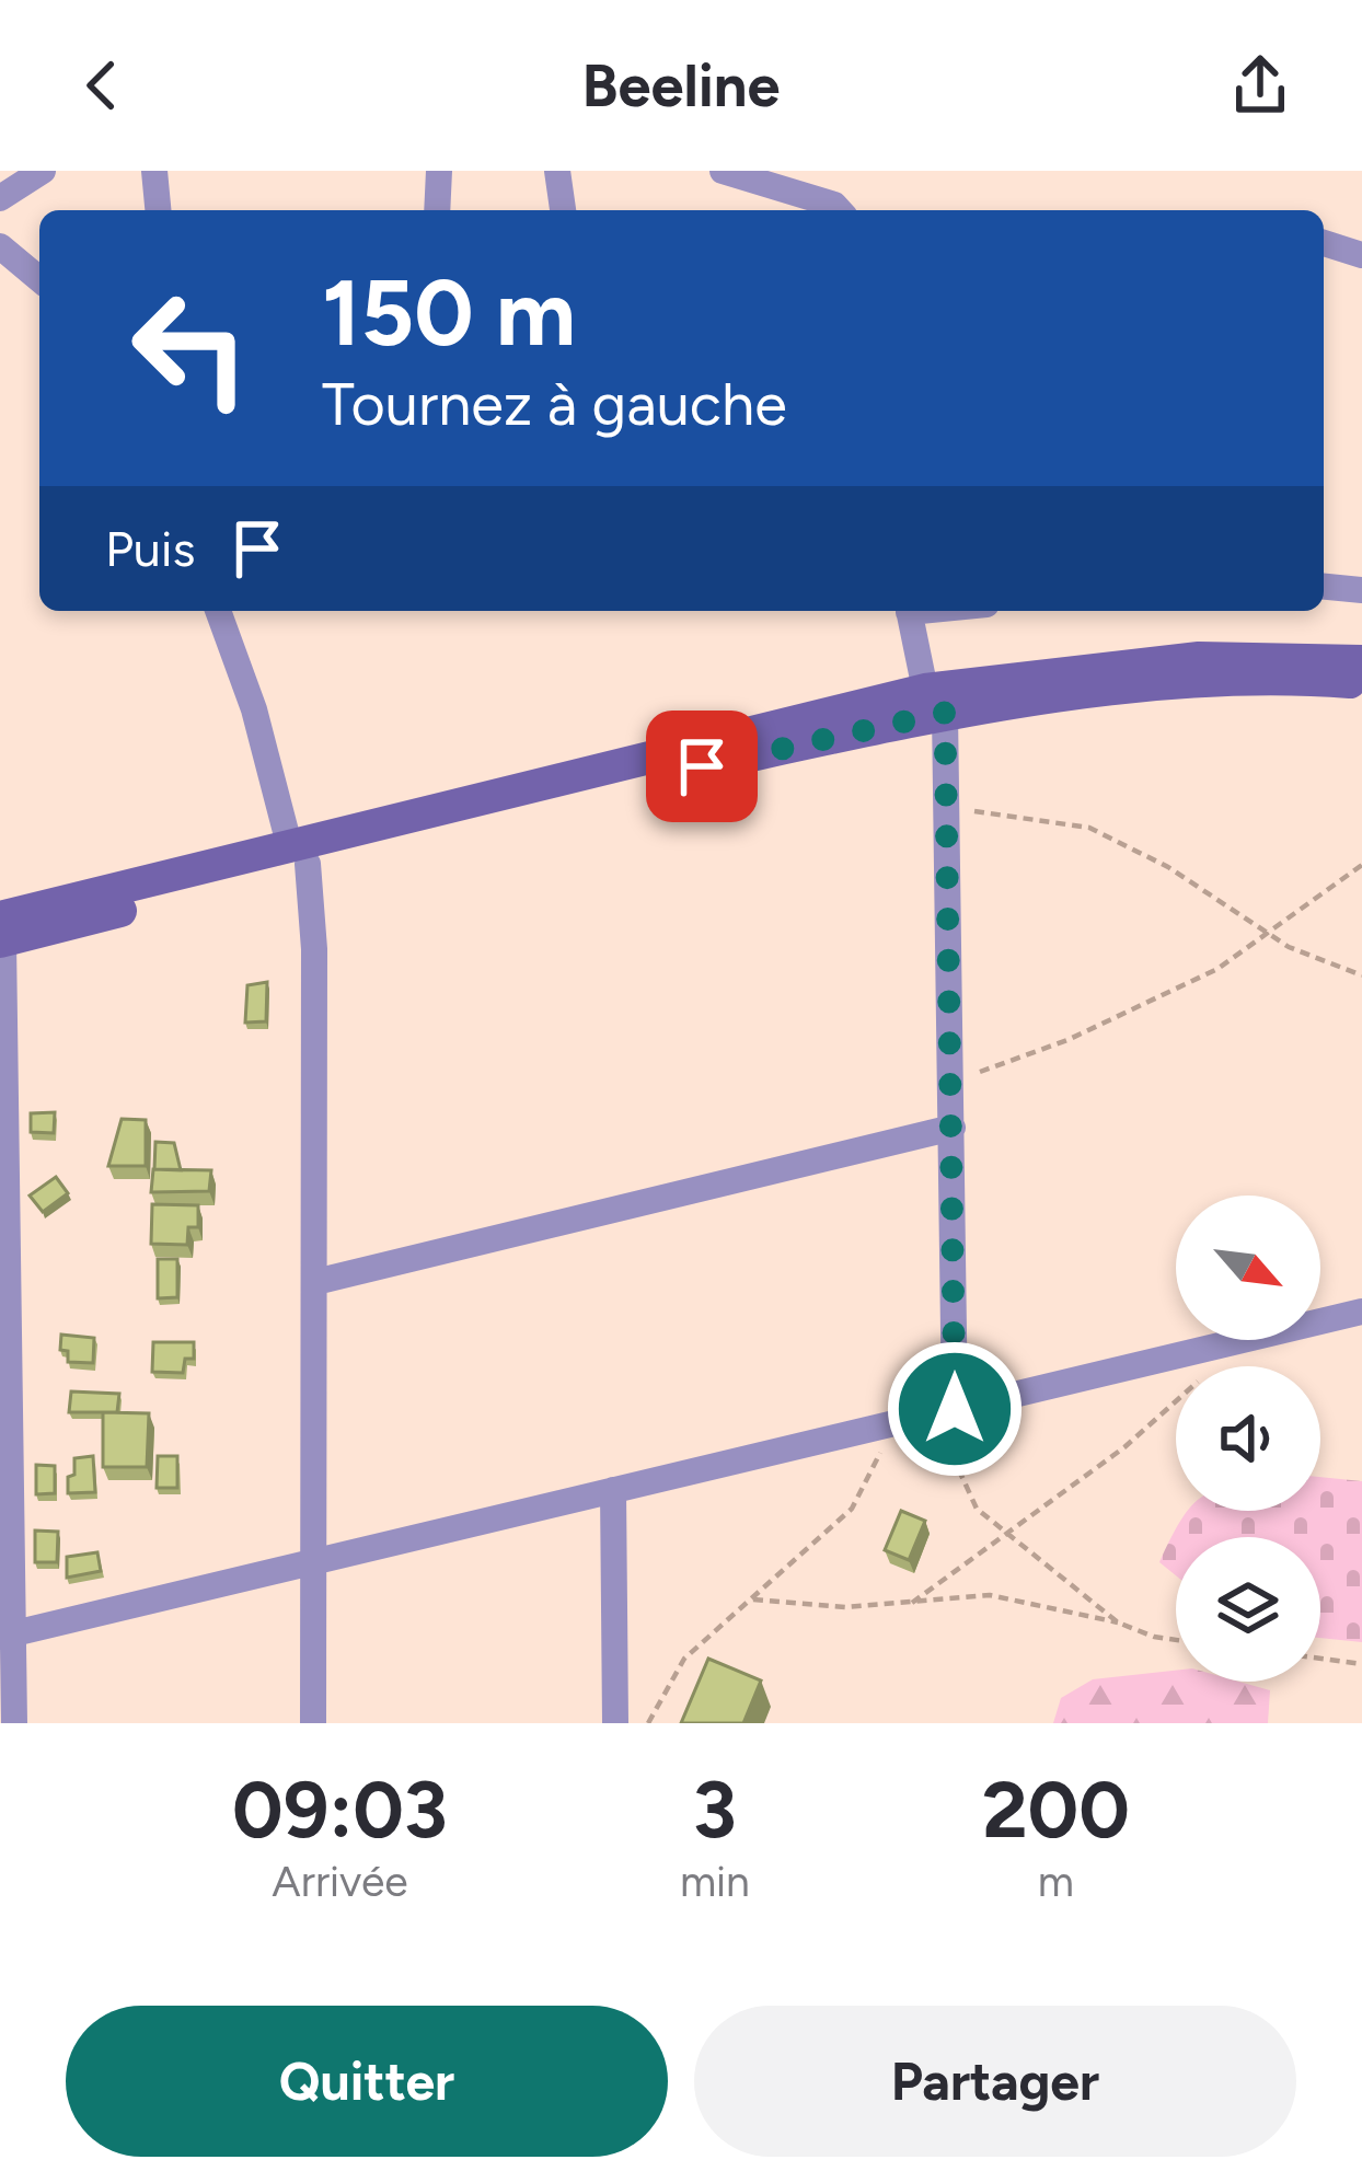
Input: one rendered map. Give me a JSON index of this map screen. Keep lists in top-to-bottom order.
{
  "north": "bottom right",
  "page": {
    "header": "Beeline",
    "turn": ["150 m", "Tournez à gauche"],
    "then": "Puis",
    "eta": [
      "09:03",
      "Arrivée",
      "3",
      "min",
      "200",
      "m"
    ],
    "buttons": ["Quitter", "Partager"]
  }
}
